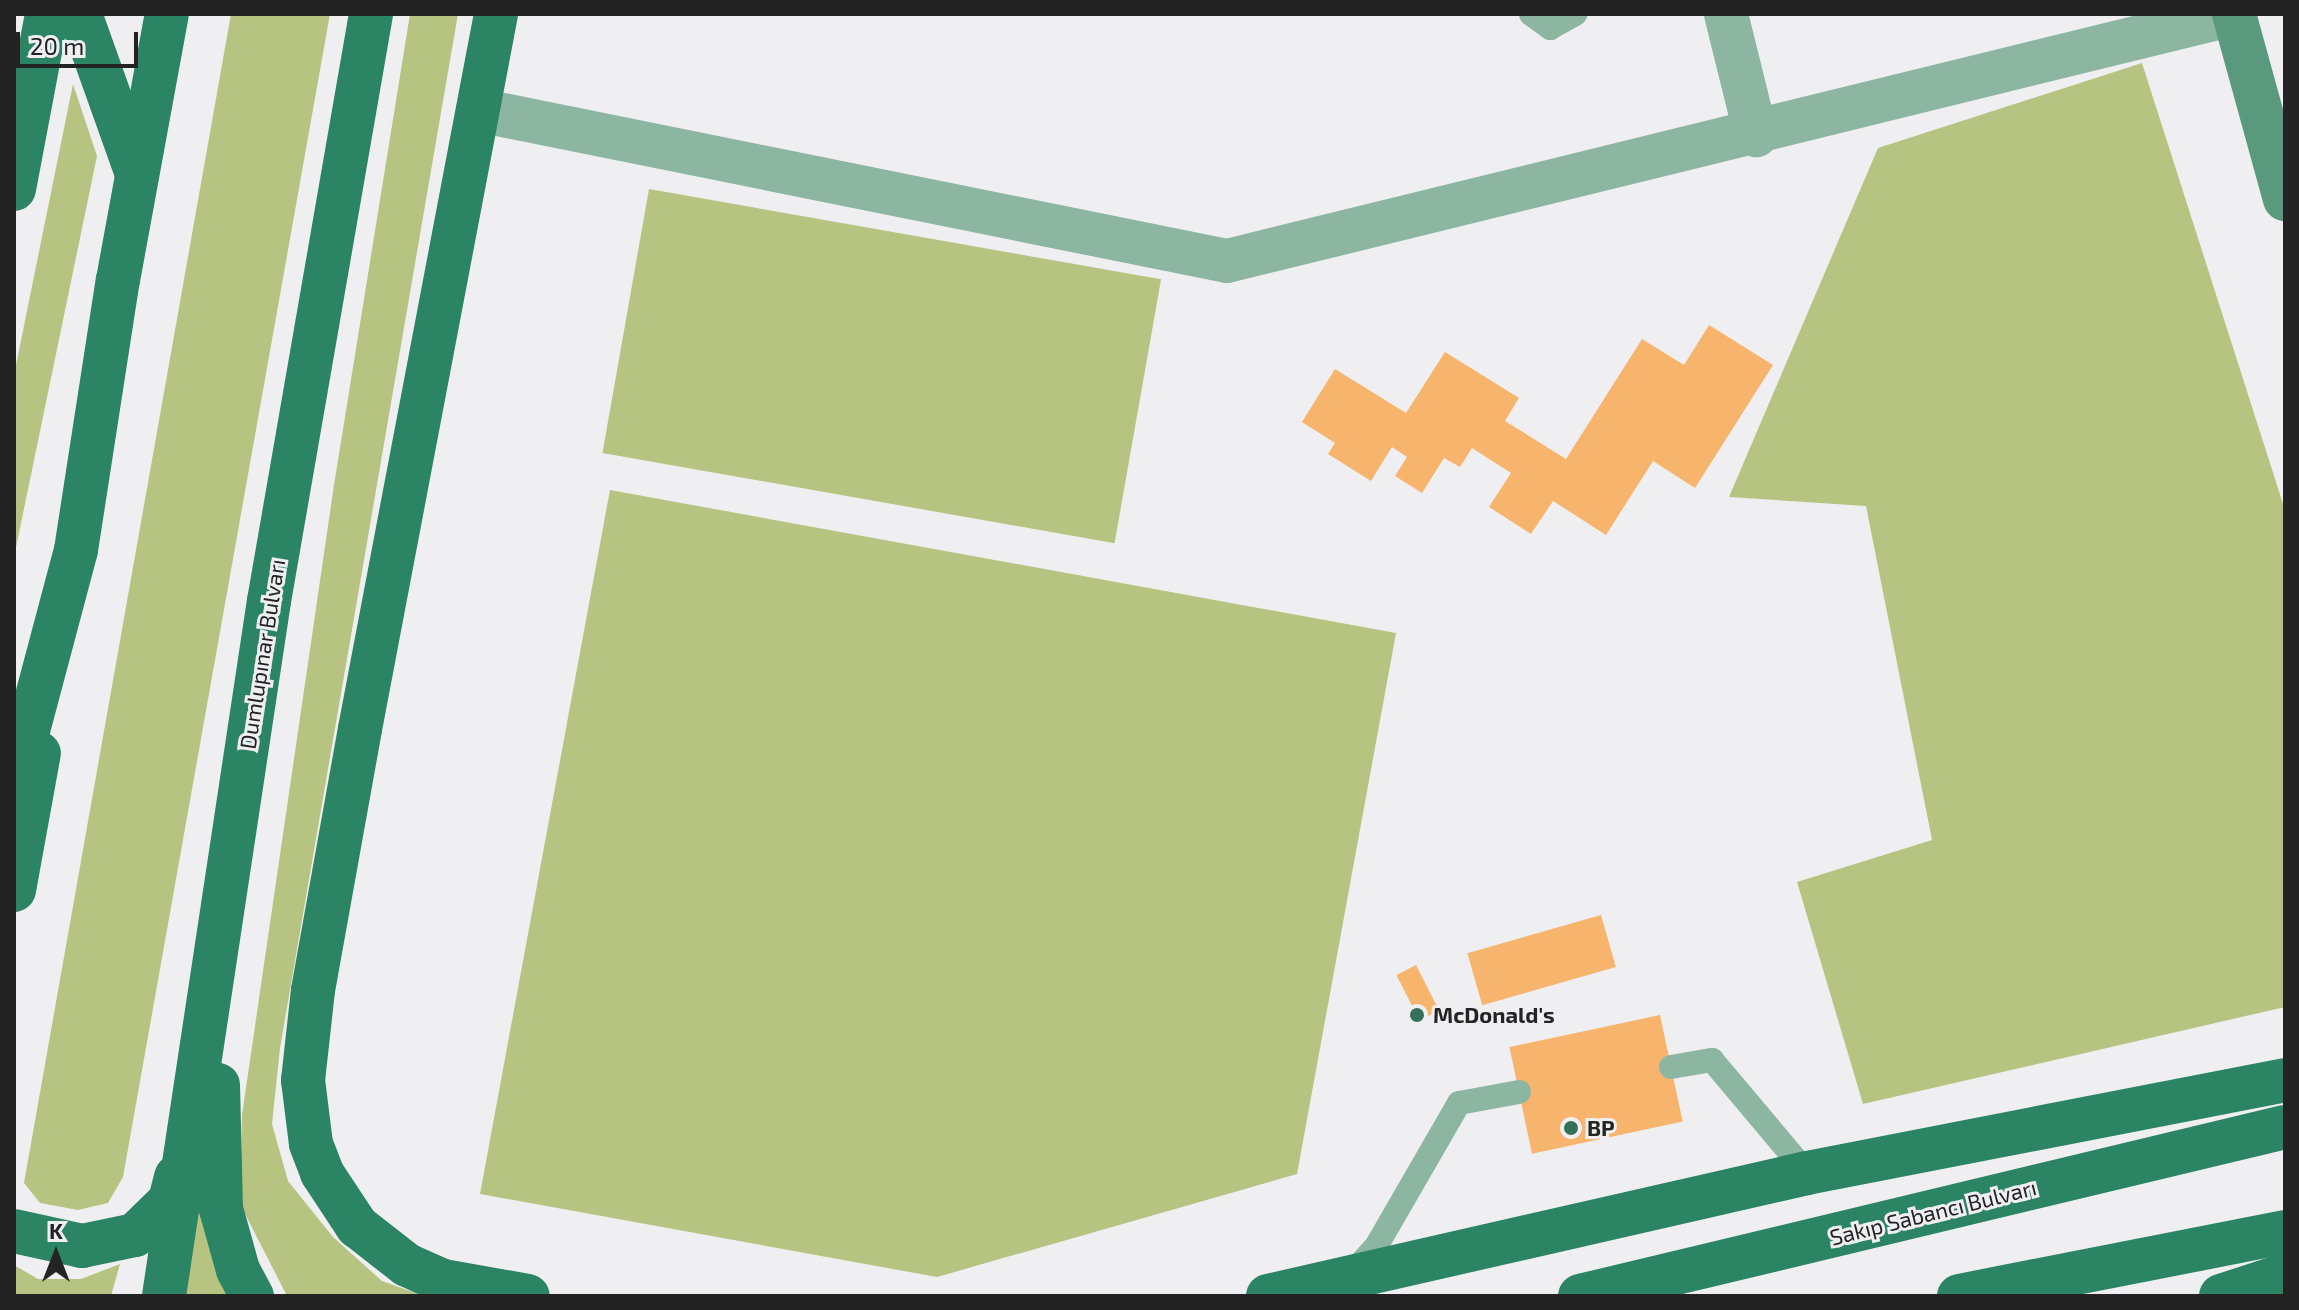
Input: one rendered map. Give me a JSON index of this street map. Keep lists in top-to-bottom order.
{
  "streets": {
    "main road": ["Dumlupınar Bulvarı", "Sakıp Sabancı Bulvarı"]
  },
  "places": ["McDonald's", "BP"],
  "scale_bar": "20 m",
  "north": "top"
}
